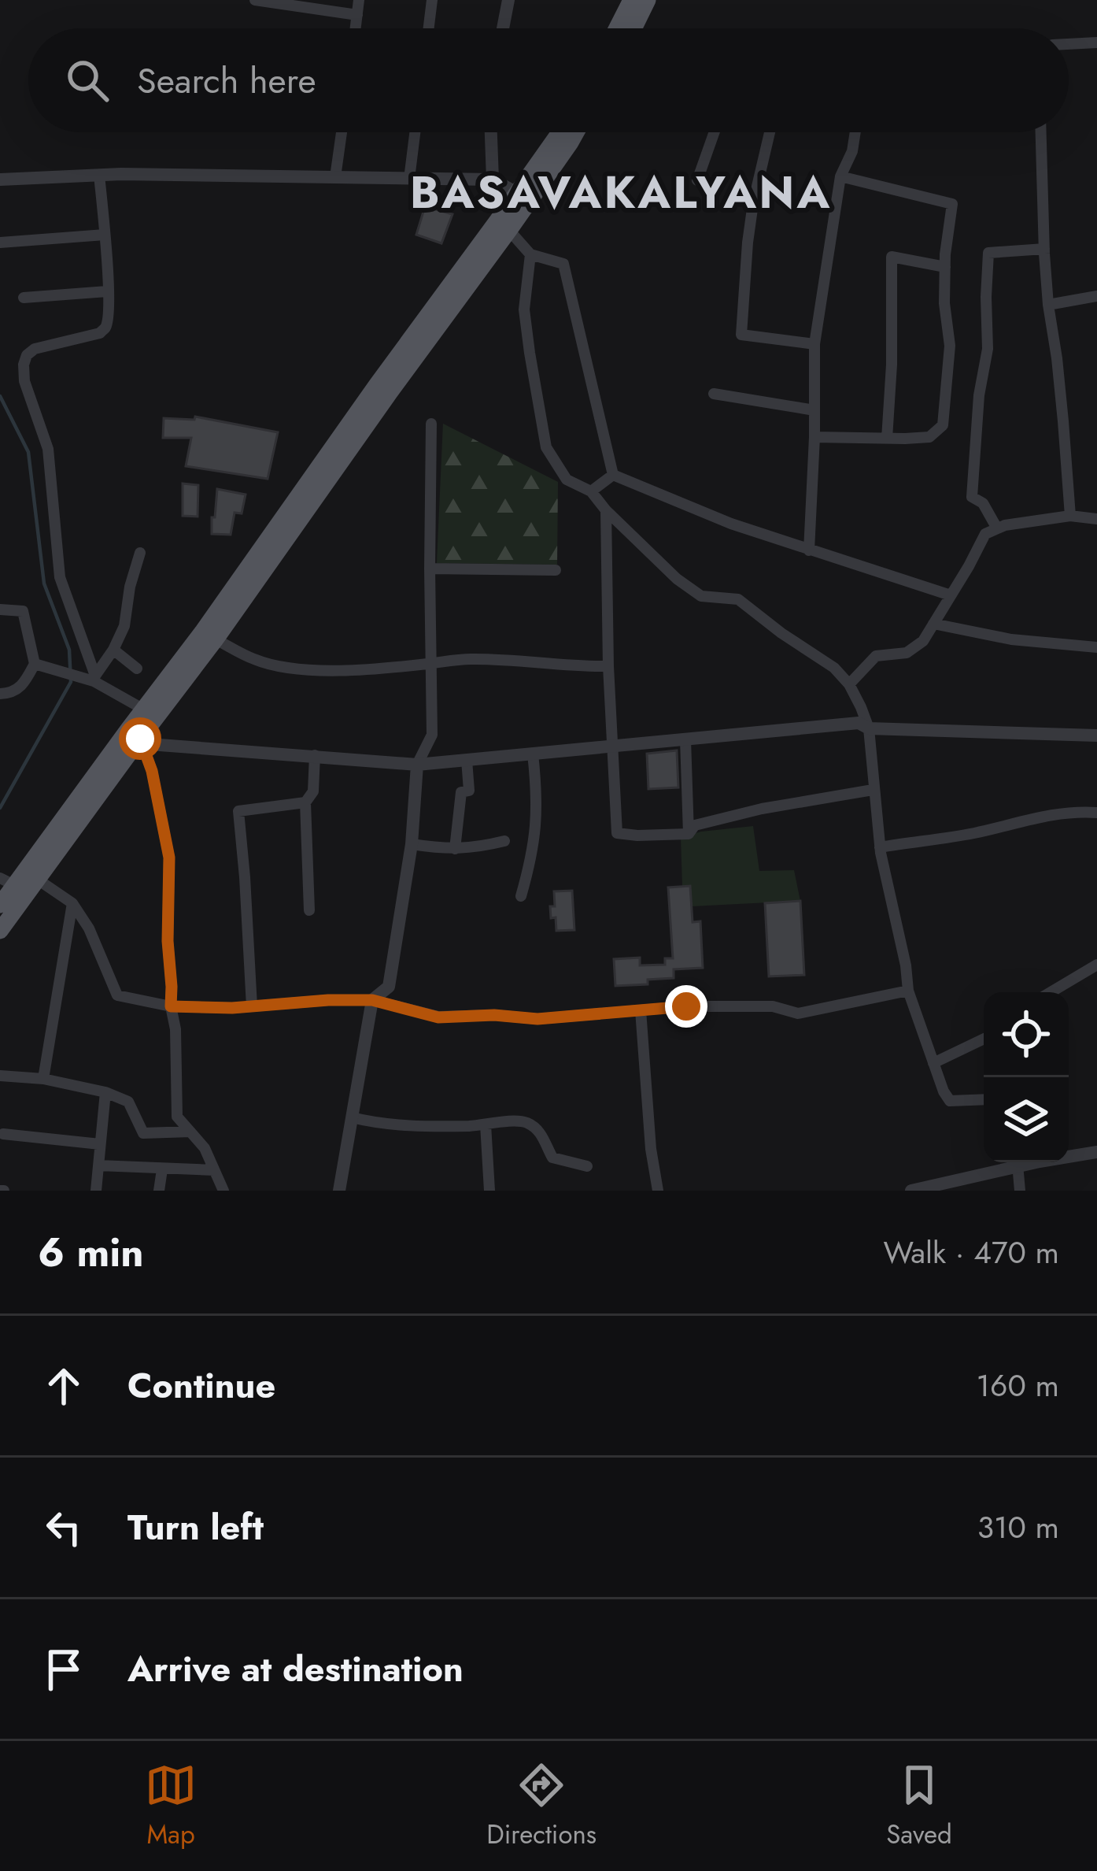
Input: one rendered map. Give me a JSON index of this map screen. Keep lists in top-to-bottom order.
{
  "districts": ["BASAVAKALYANA"],
  "page": {
    "search": "Search here",
    "heading": ["6 min", "Walk · 470 m"],
    "list": [
      ["Continue", "160 m"],
      ["Turn left", "310 m"],
      "Arrive at destination"
    ],
    "nav": ["Map", "Directions", "Saved"]
  }
}
